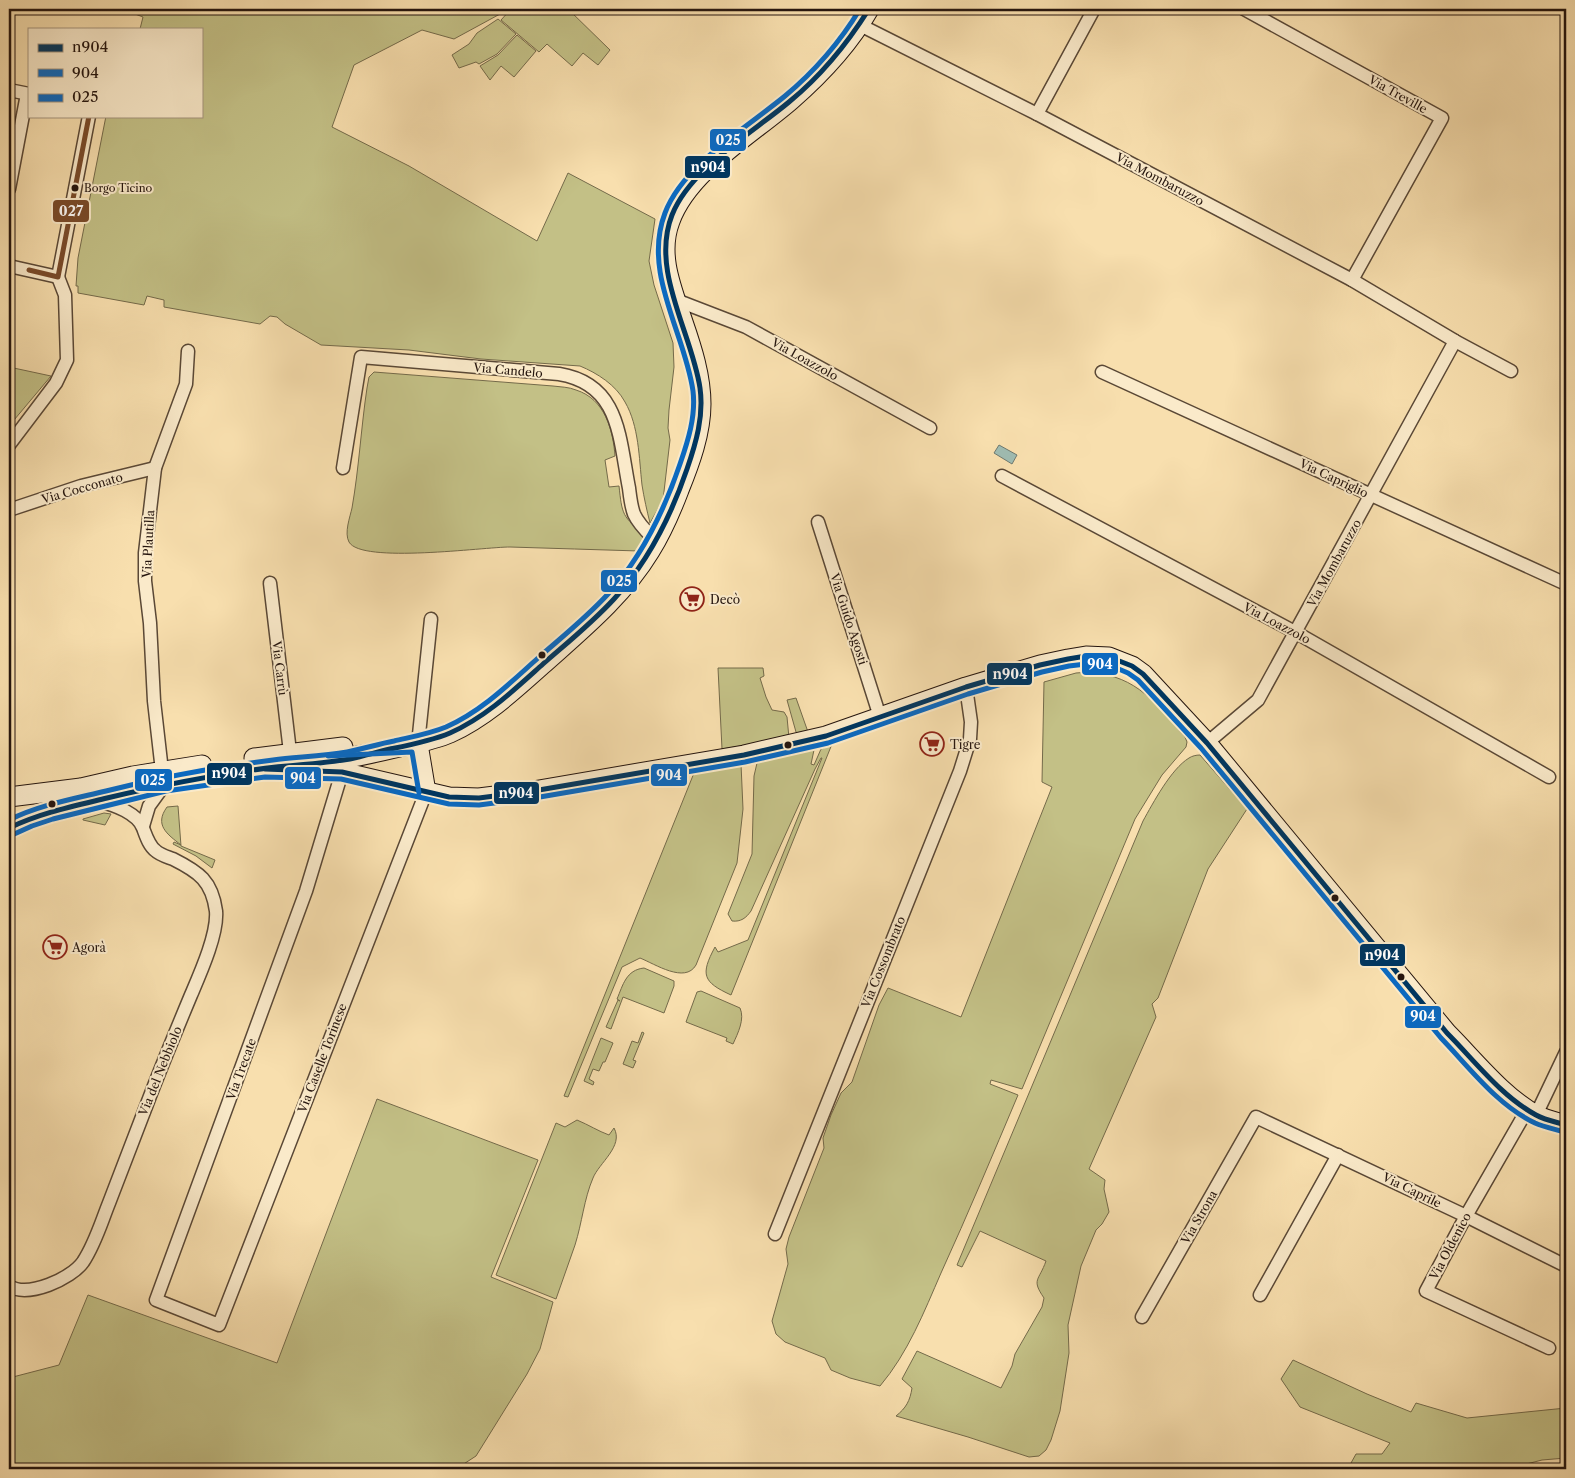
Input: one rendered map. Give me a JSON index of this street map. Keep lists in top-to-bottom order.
{
  "streets": {
    "street": [
      "Via Treville",
      "Via Mombaruzzo",
      "Via Loazzolo",
      "Via Candelo",
      "Via Capriglio",
      "Via Cocconato",
      "Via Plautilla",
      "Via Guido Agosti",
      "Via Carrù",
      "Via Cossombrato",
      "Via Caselle Torinese",
      "Via Trecate",
      "Via del Nebbiolo",
      "Via Caprile",
      "Via Strona",
      "Via Oldenico"
    ]
  },
  "crossings": [
    ["Via Treville", "Via Mombaruzzo"],
    ["Via Mombaruzzo", "Via Loazzolo"],
    ["Via Mombaruzzo", "Via Capriglio"],
    ["Via Cocconato", "Via Plautilla"],
    ["Via Caselle Torinese", "Via Trecate"],
    ["Via Caprile", "Via Strona"],
    ["Via Caprile", "Via Oldenico"]
  ],
  "places": {
    "other": ["Borgo Ticino"],
    "supermarket": ["Decò", "Tigre", "Agorà"]
  },
  "lines": [
    "transit line n904",
    "transit line 025",
    "transit line 027",
    "transit line 904"
  ],
  "legend": ["n904", "904", "025"]
}
